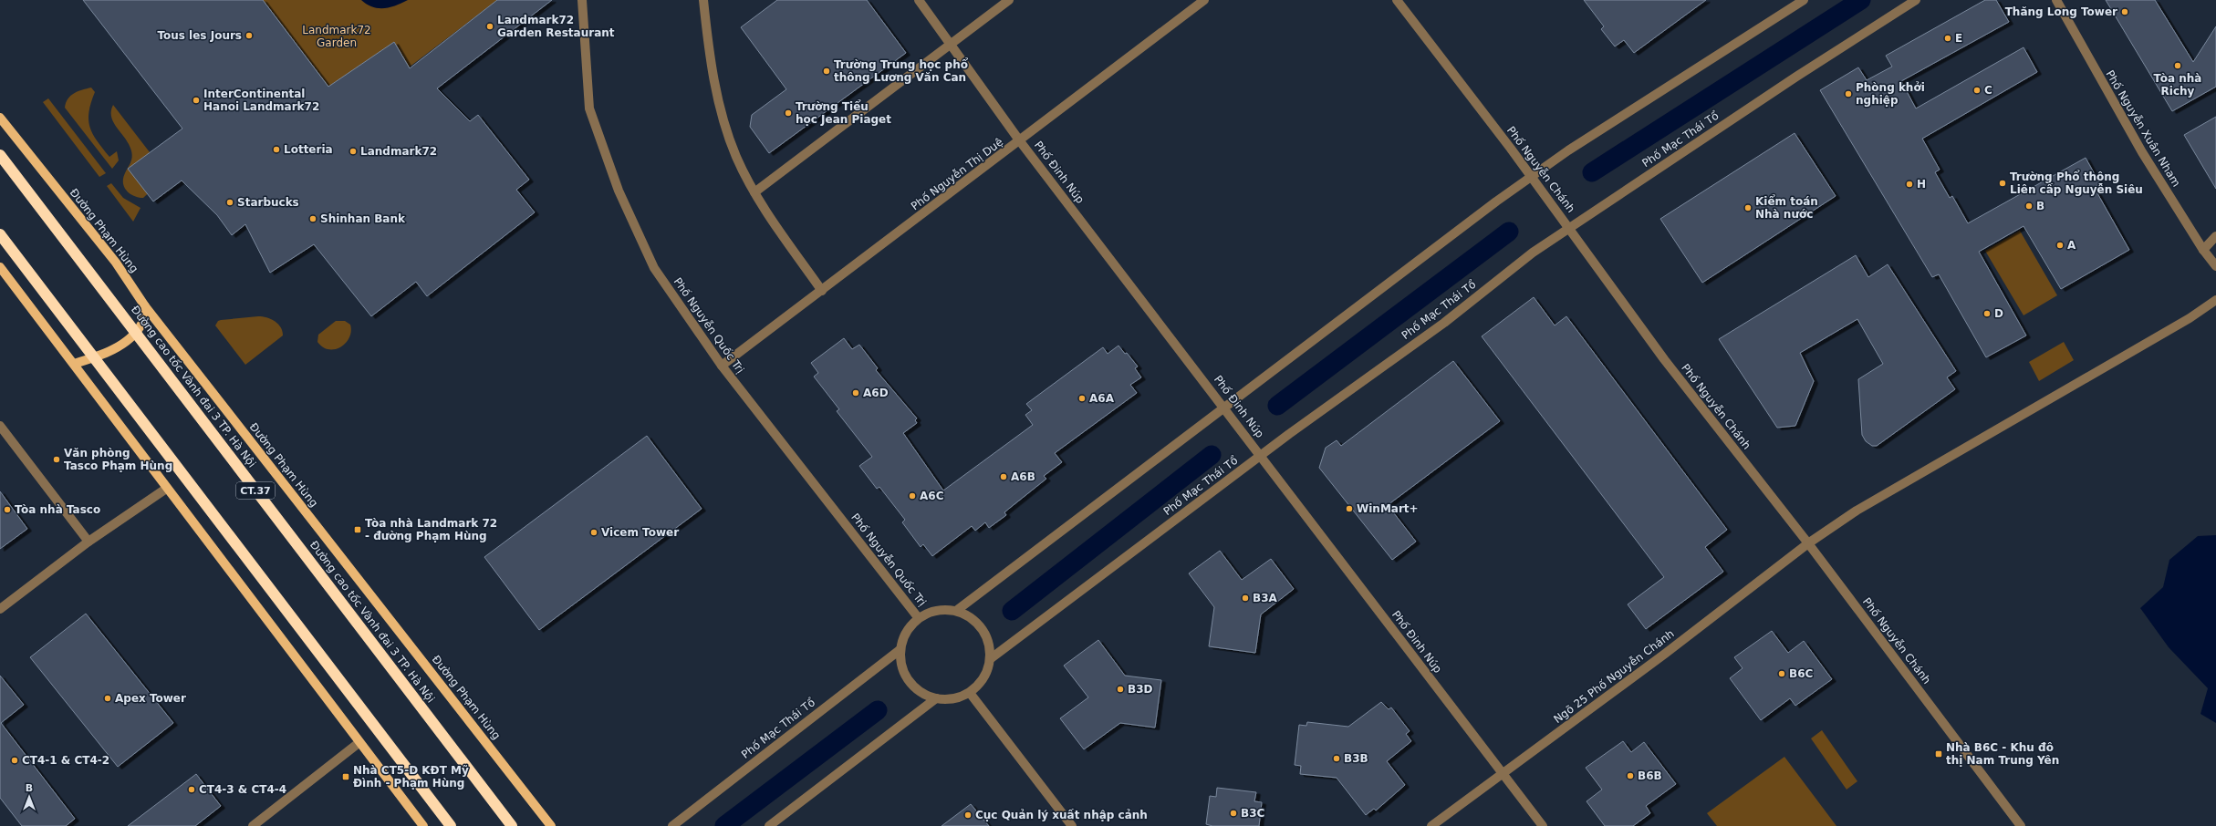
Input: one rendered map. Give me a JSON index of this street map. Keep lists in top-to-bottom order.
{
  "streets": {
    "highway": ["Đường cao tốc Vành đai 3 TP. Hà Nội", "CT.37"],
    "main road": ["Đường Phạm Hùng"],
    "street": [
      "Phố Nguyễn Xuân Nham",
      "Phố Mạc Thái Tổ",
      "Phố Nguyễn Chánh",
      "Phố Đinh Núp",
      "Phố Nguyễn Thị Duệ",
      "Phố Nguyễn Quốc Trị",
      "Ngõ 25 Phố Nguyễn Chánh"
    ]
  },
  "crossings": [
    ["Phố Mạc Thái Tổ", "Phố Nguyễn Chánh"],
    ["Phố Mạc Thái Tổ", "Phố Đinh Núp"],
    ["Phố Mạc Thái Tổ", "Phố Nguyễn Quốc Trị"],
    ["Phố Nguyễn Chánh", "Ngõ 25 Phố Nguyễn Chánh"],
    ["Phố Đinh Núp", "Phố Nguyễn Thị Duệ"],
    ["Phố Đinh Núp", "Ngõ 25 Phố Nguyễn Chánh"],
    ["Phố Nguyễn Thị Duệ", "Phố Nguyễn Quốc Trị"]
  ],
  "parks": ["Landmark72 Garden"],
  "places": {
    "other": [
      "Thăng Long Tower",
      "Landmark72 Garden Restaurant",
      "Tous les Jours",
      "E",
      "Tòa nhà Richy",
      "Trường Trung học phổ thông Lương Văn Can",
      "C",
      "Phòng khởi nghiệp",
      "InterContinental Hanoi Landmark72",
      "Trường Tiểu học Jean Piaget",
      "Lotteria",
      "Landmark72",
      "Trường Phổ thông Liên cấp Nguyễn Siêu",
      "H",
      "Starbucks",
      "B",
      "Kiểm toán Nhà nước",
      "Shinhan Bank",
      "A",
      "D",
      "A6D",
      "A6A",
      "Văn phòng Tasco Phạm Hùng",
      "A6B",
      "A6C",
      "WinMart+",
      "Tòa nhà Tasco",
      "Vicem Tower",
      "B3A",
      "B6C",
      "B3D",
      "Apex Tower",
      "B3B",
      "CT4-1 & CT4-2",
      "B6B",
      "CT4-3 & CT4-4",
      "B3C",
      "Cục Quản lý xuất nhập cảnh"
    ],
    "transit": ["Tòa nhà Landmark 72 - đường Phạm Hùng", "Nhà B6C - Khu đô thị Nam Trung Yên", "Nhà CT5-D KĐT Mỹ Đình - Phạm Hùng"]
  },
  "north": "top"
}
